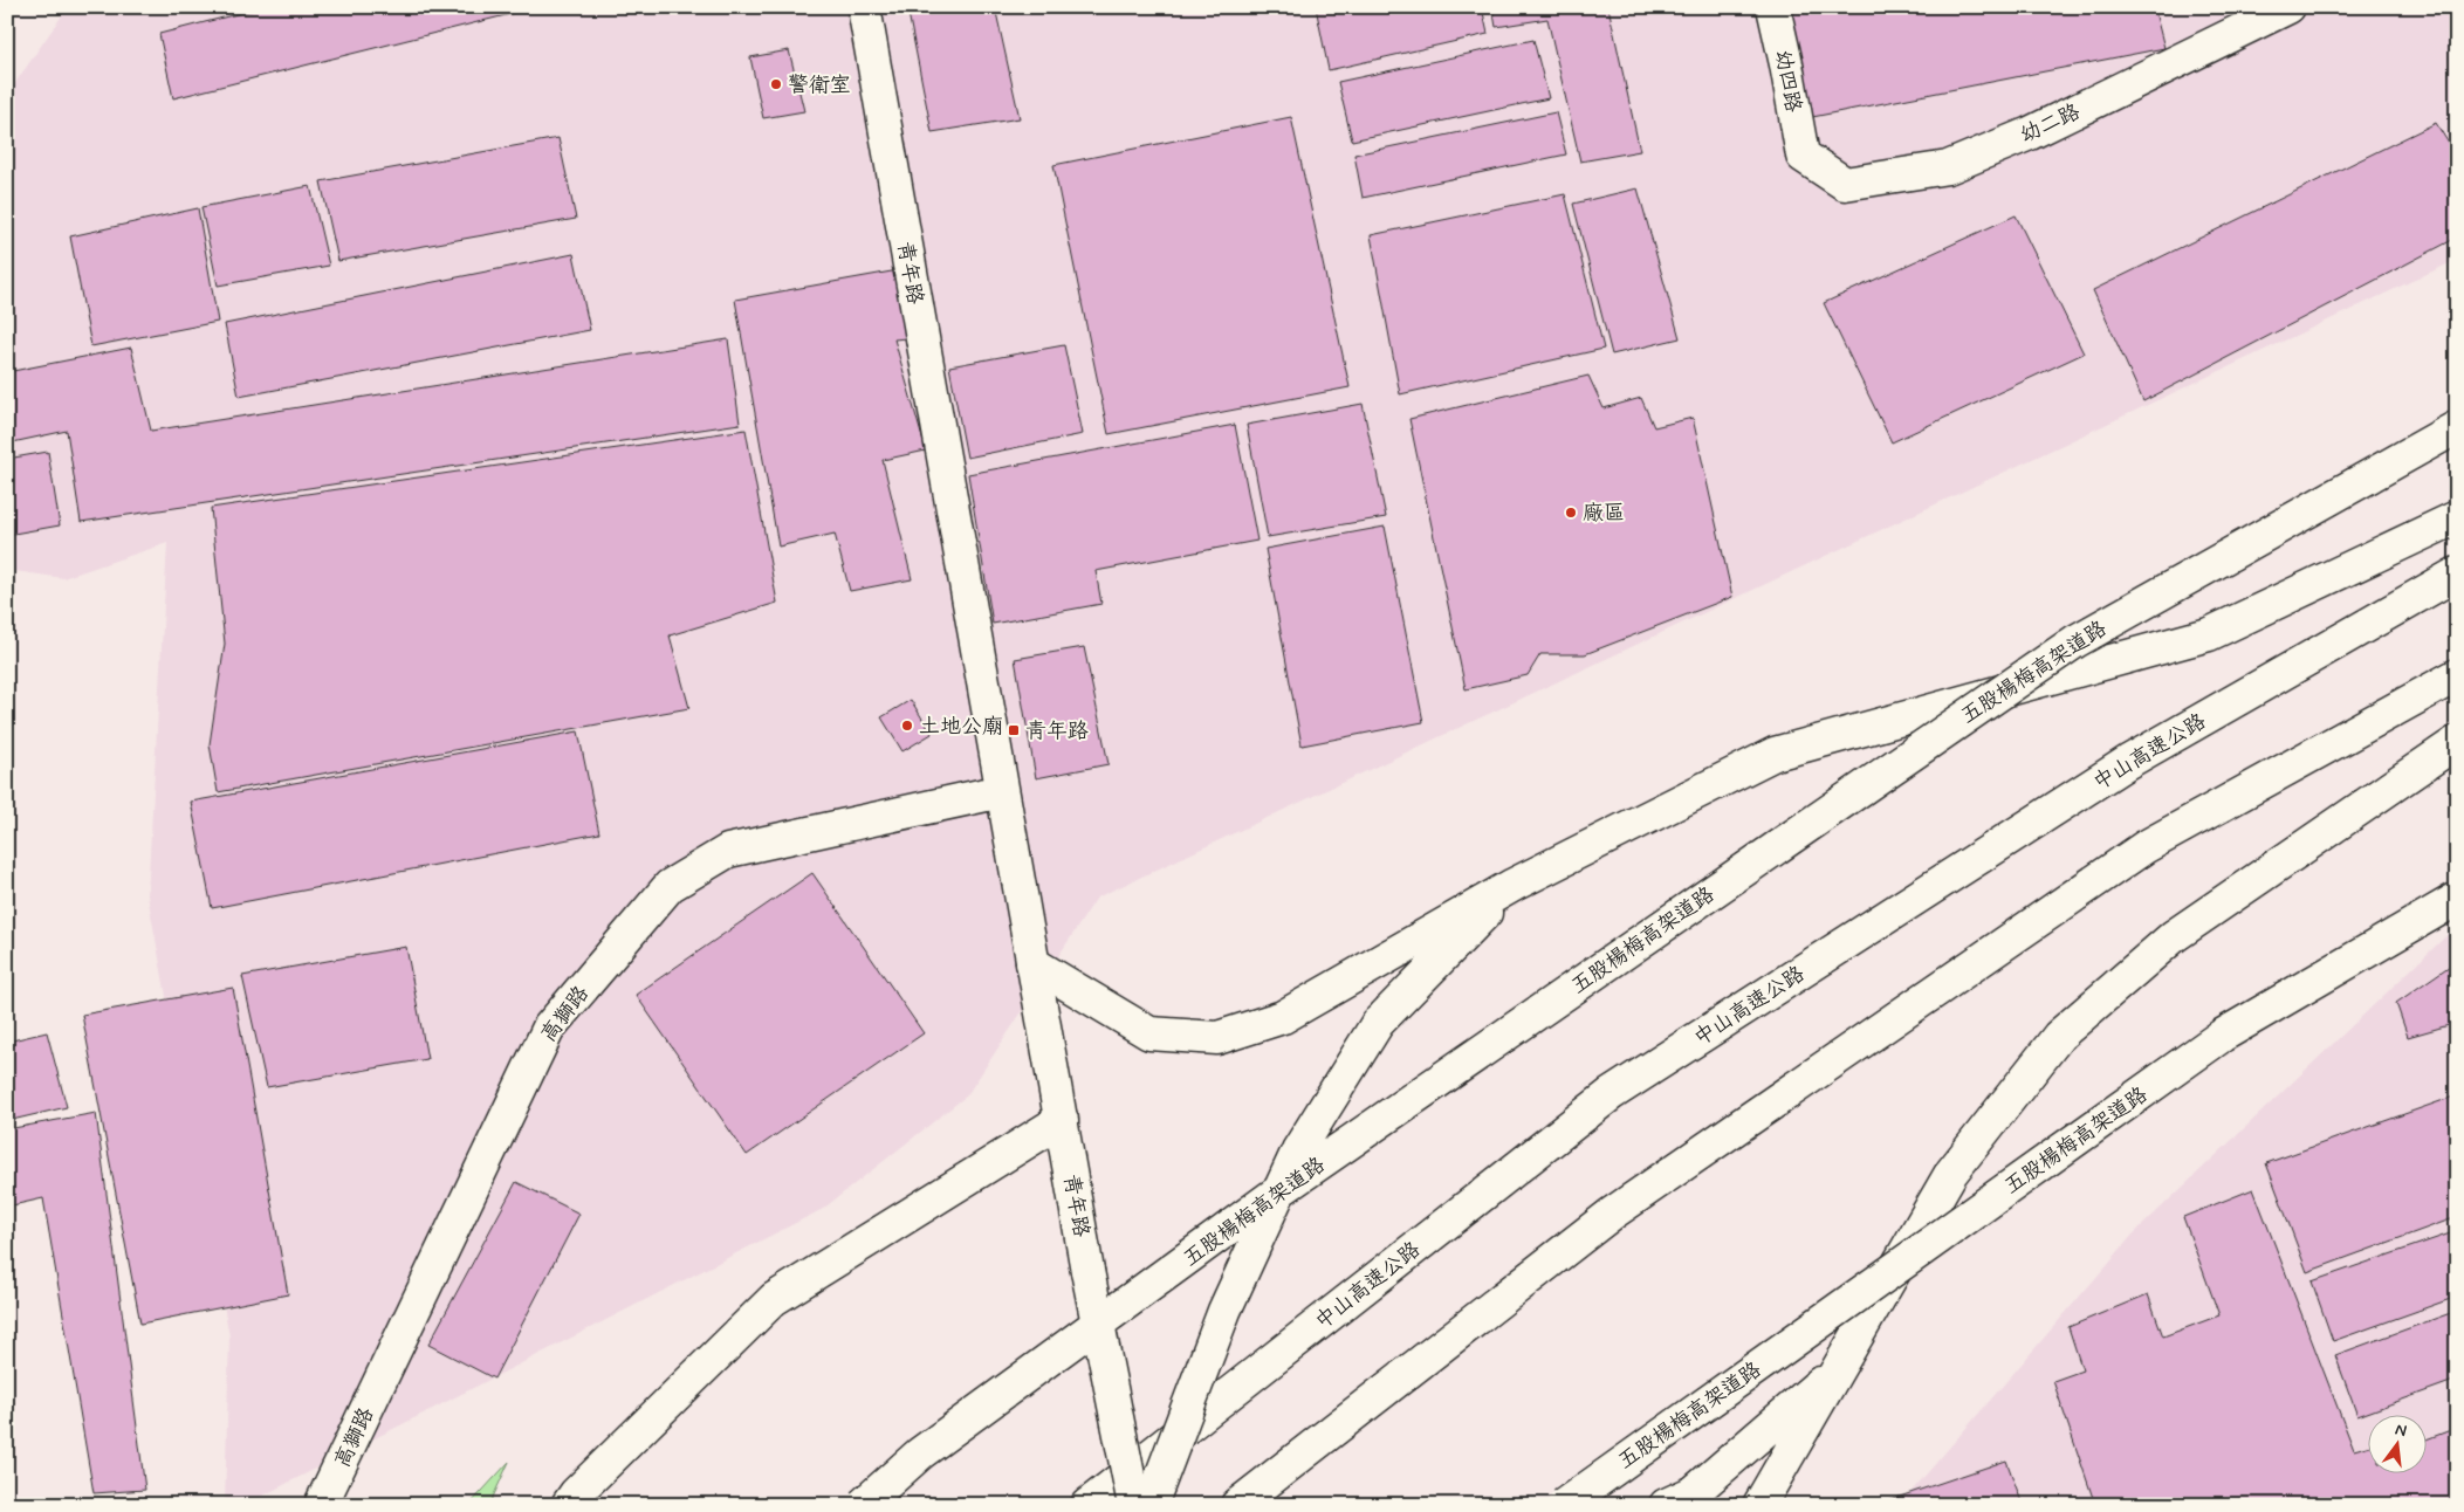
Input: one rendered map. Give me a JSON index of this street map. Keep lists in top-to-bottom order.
{
  "streets": {
    "main road": [
      "幼四路",
      "幼二路",
      "青年路",
      "五股楊梅高架道路",
      "中山高速公路",
      "高獅路"
    ]
  },
  "crossings": [
    ["幼四路", "幼二路"],
    ["青年路", "高獅路"]
  ],
  "places": {
    "other": ["警衛室", "廠區", "土地公廟"],
    "transit": ["青年路"]
  },
  "north": "top"
}
